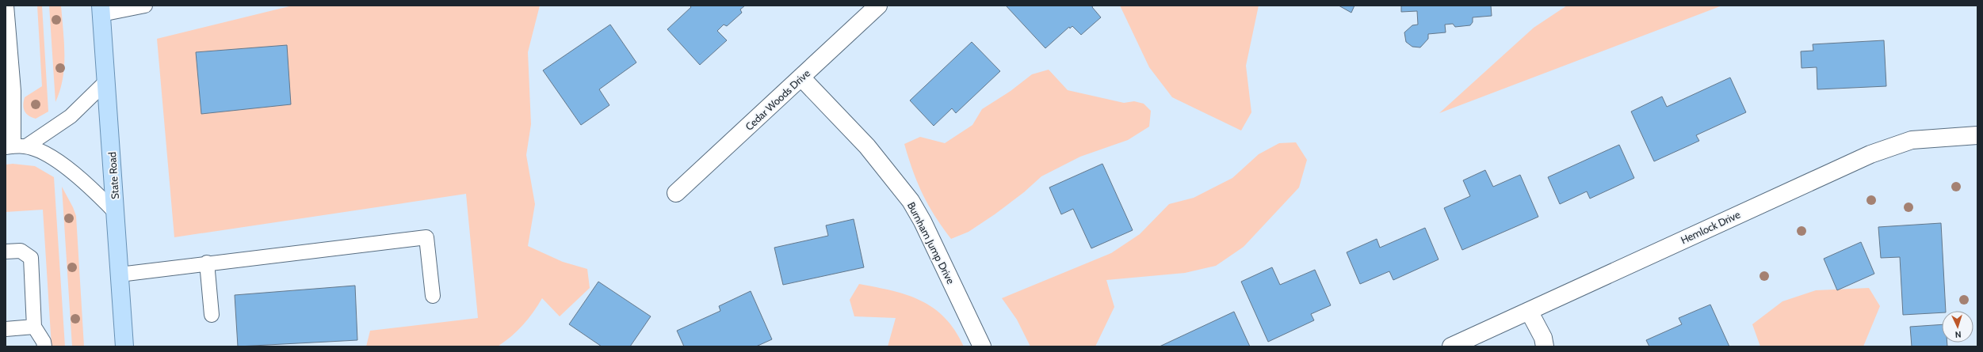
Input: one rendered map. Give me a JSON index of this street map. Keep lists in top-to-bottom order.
{
  "streets": {
    "main road": ["State Road"],
    "street": ["Cedar Woods Drive", "Hemlock Drive", "Burnham Jump Drive"]
  },
  "crossings": [
    ["Cedar Woods Drive", "Burnham Jump Drive"]
  ],
  "north": "bottom"
}
